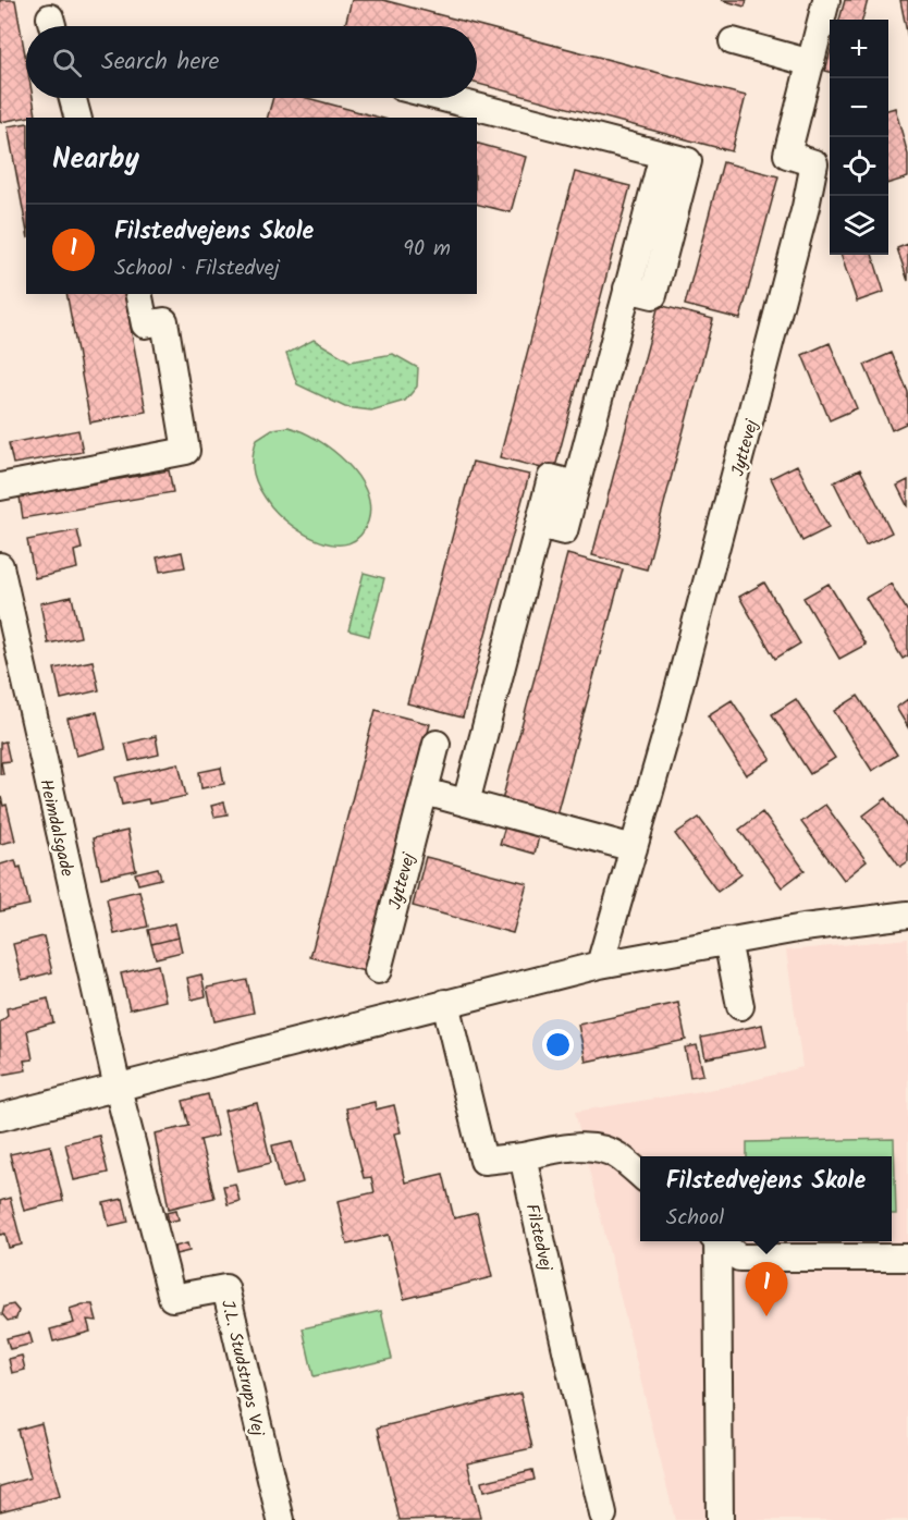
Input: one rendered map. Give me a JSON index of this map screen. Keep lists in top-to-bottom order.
{
  "streets": {
    "street": [
      "Jyttevej",
      "Heimdalsgade",
      "Filstedvej",
      "J.L. Studstrups Vej"
    ]
  },
  "crossings": [
    ["Heimdalsgade", "J.L. Studstrups Vej"]
  ],
  "page": {
    "map_buttons": ["+", "−"],
    "search": "Search here",
    "heading": "Nearby",
    "list": [
      {
        "mark": "1",
        "name": "Filstedvejens Skole",
        "note": "School · Filstedvej",
        "value": "90 m"
      }
    ],
    "popup": ["Filstedvejens Skole", "School"],
    "pins": "1"
  }
}
